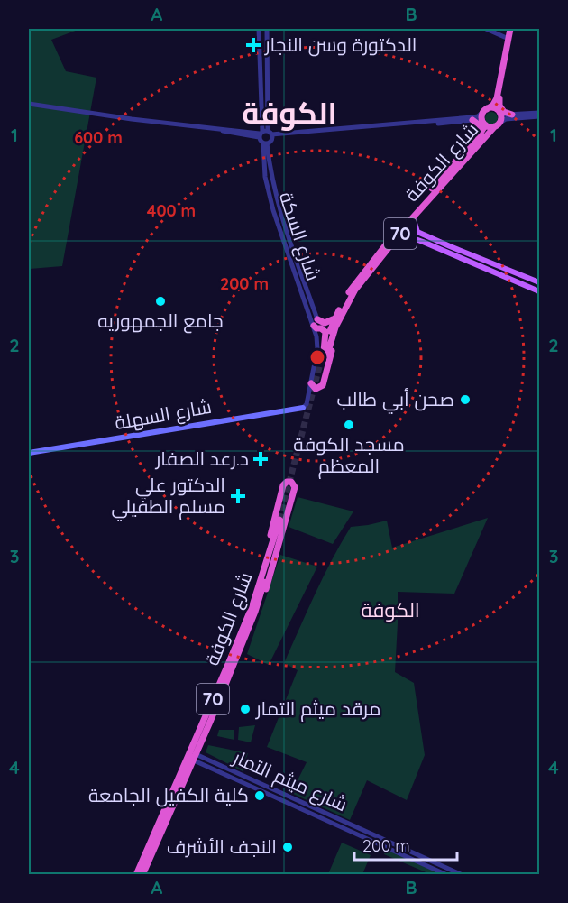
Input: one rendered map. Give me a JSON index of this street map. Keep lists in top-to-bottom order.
{
  "streets": {
    "highway": ["شارع الكوفة", "70"],
    "main road": ["شارع السهلة"],
    "street": ["شارع السكة", "شارع ميثم التمار"]
  },
  "crossings": [
    ["شارع الكوفة", "70"],
    ["شارع الكوفة", "شارع ميثم التمار"],
    ["شارع السكة", "شارع السهلة"]
  ],
  "districts": ["الكوفة", "الكوفة"],
  "places": {
    "health": ["الدكتورة وسن النجار", "د.رعد الصفار", "الدكتور علي مسلم الطفيلي"],
    "other": [
      "جامع الجمهوريه",
      "صحن أبي طالب",
      "مسجد الكوفة المعظم",
      "مرقد ميثم التمار",
      "كلية الكفيل الجامعة",
      "النجف الأشرف"
    ]
  },
  "scale_bar": "200 m",
  "grid": {
    "columns": ["A", "B"],
    "rows": [
      "1",
      "2",
      "3",
      "4"
    ]
  },
  "rings": ["600 m", "400 m", "200 m"]
}
